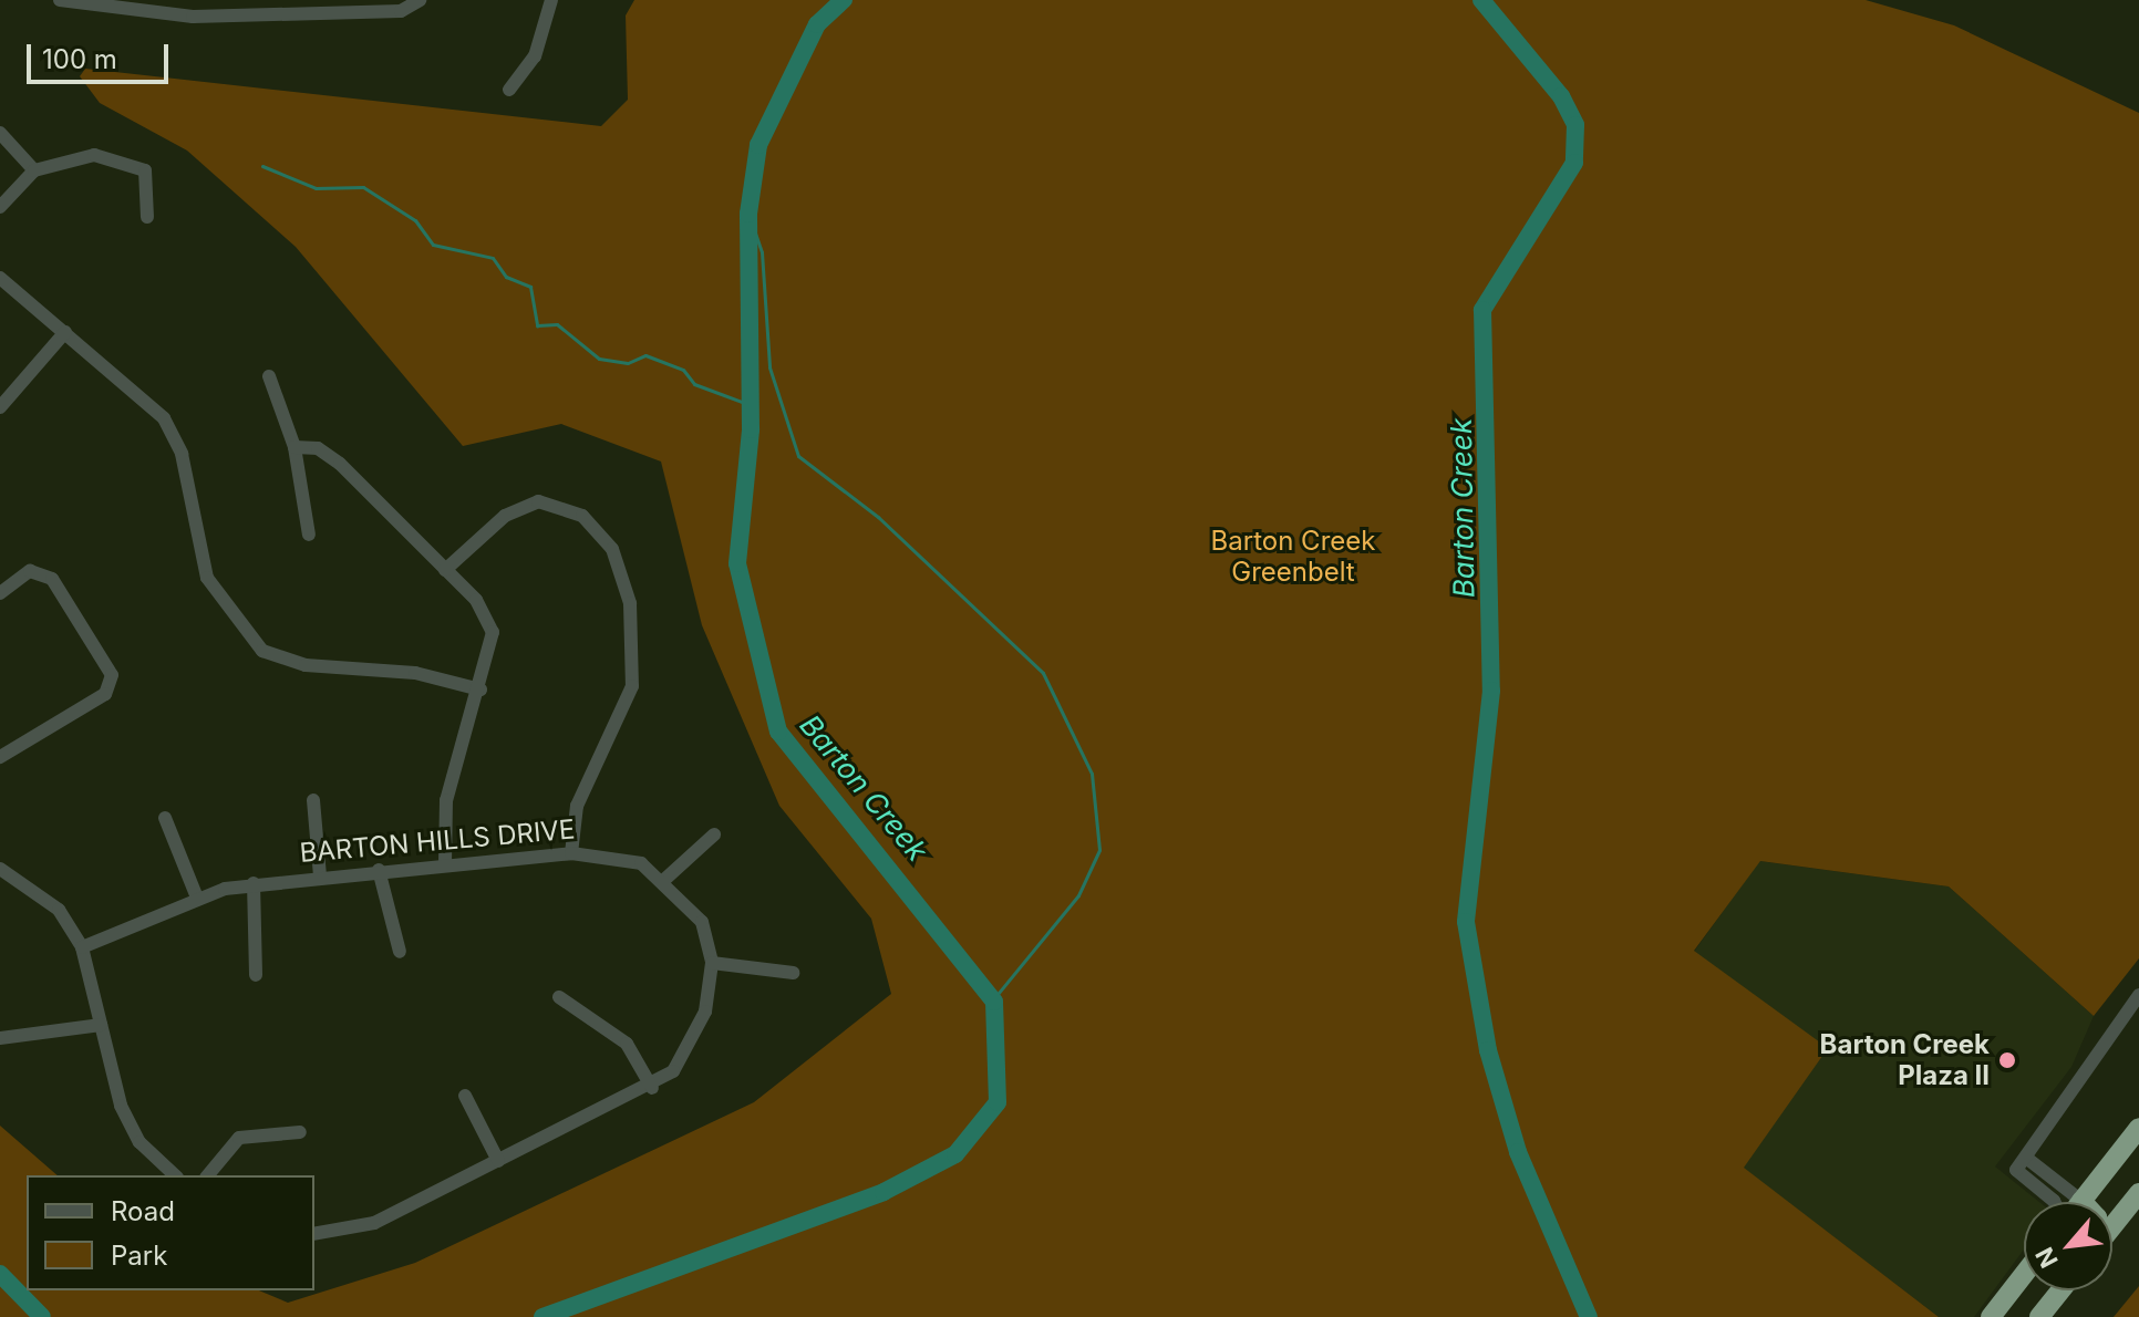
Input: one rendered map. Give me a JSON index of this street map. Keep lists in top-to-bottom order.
{
  "streets": {
    "street": ["BARTON HILLS DRIVE"]
  },
  "water": ["Barton Creek"],
  "parks": ["Barton Creek Greenbelt"],
  "places": ["Barton Creek Plaza II"],
  "legend": ["Road", "Park"],
  "scale_bar": "100 m",
  "north": "bottom left"
}
